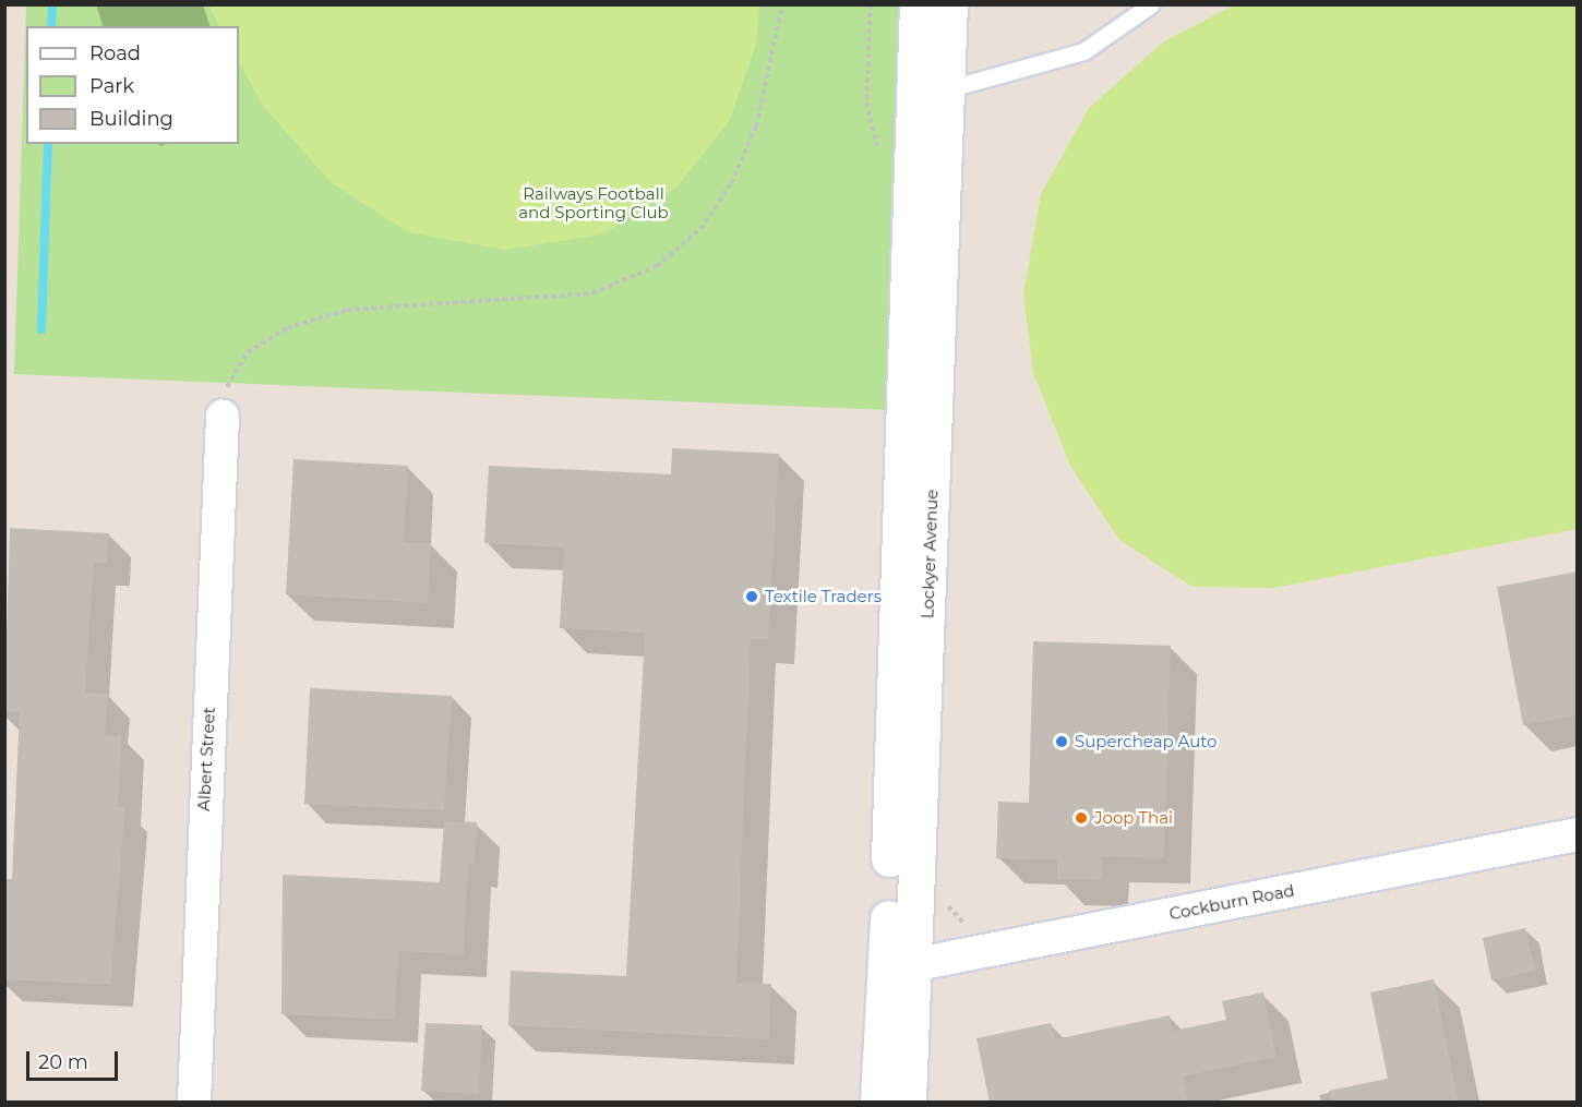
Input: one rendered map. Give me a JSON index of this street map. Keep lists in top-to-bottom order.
{
  "streets": {
    "main road": ["Lockyer Avenue"],
    "street": ["Albert Street", "Cockburn Road"]
  },
  "crossings": [
    ["Lockyer Avenue", "Cockburn Road"]
  ],
  "parks": ["Railways Football and Sporting Club"],
  "places": ["Textile Traders", "Supercheap Auto", "Joop Thai"],
  "legend": ["Road", "Park", "Building"],
  "scale_bar": "20 m"
}
